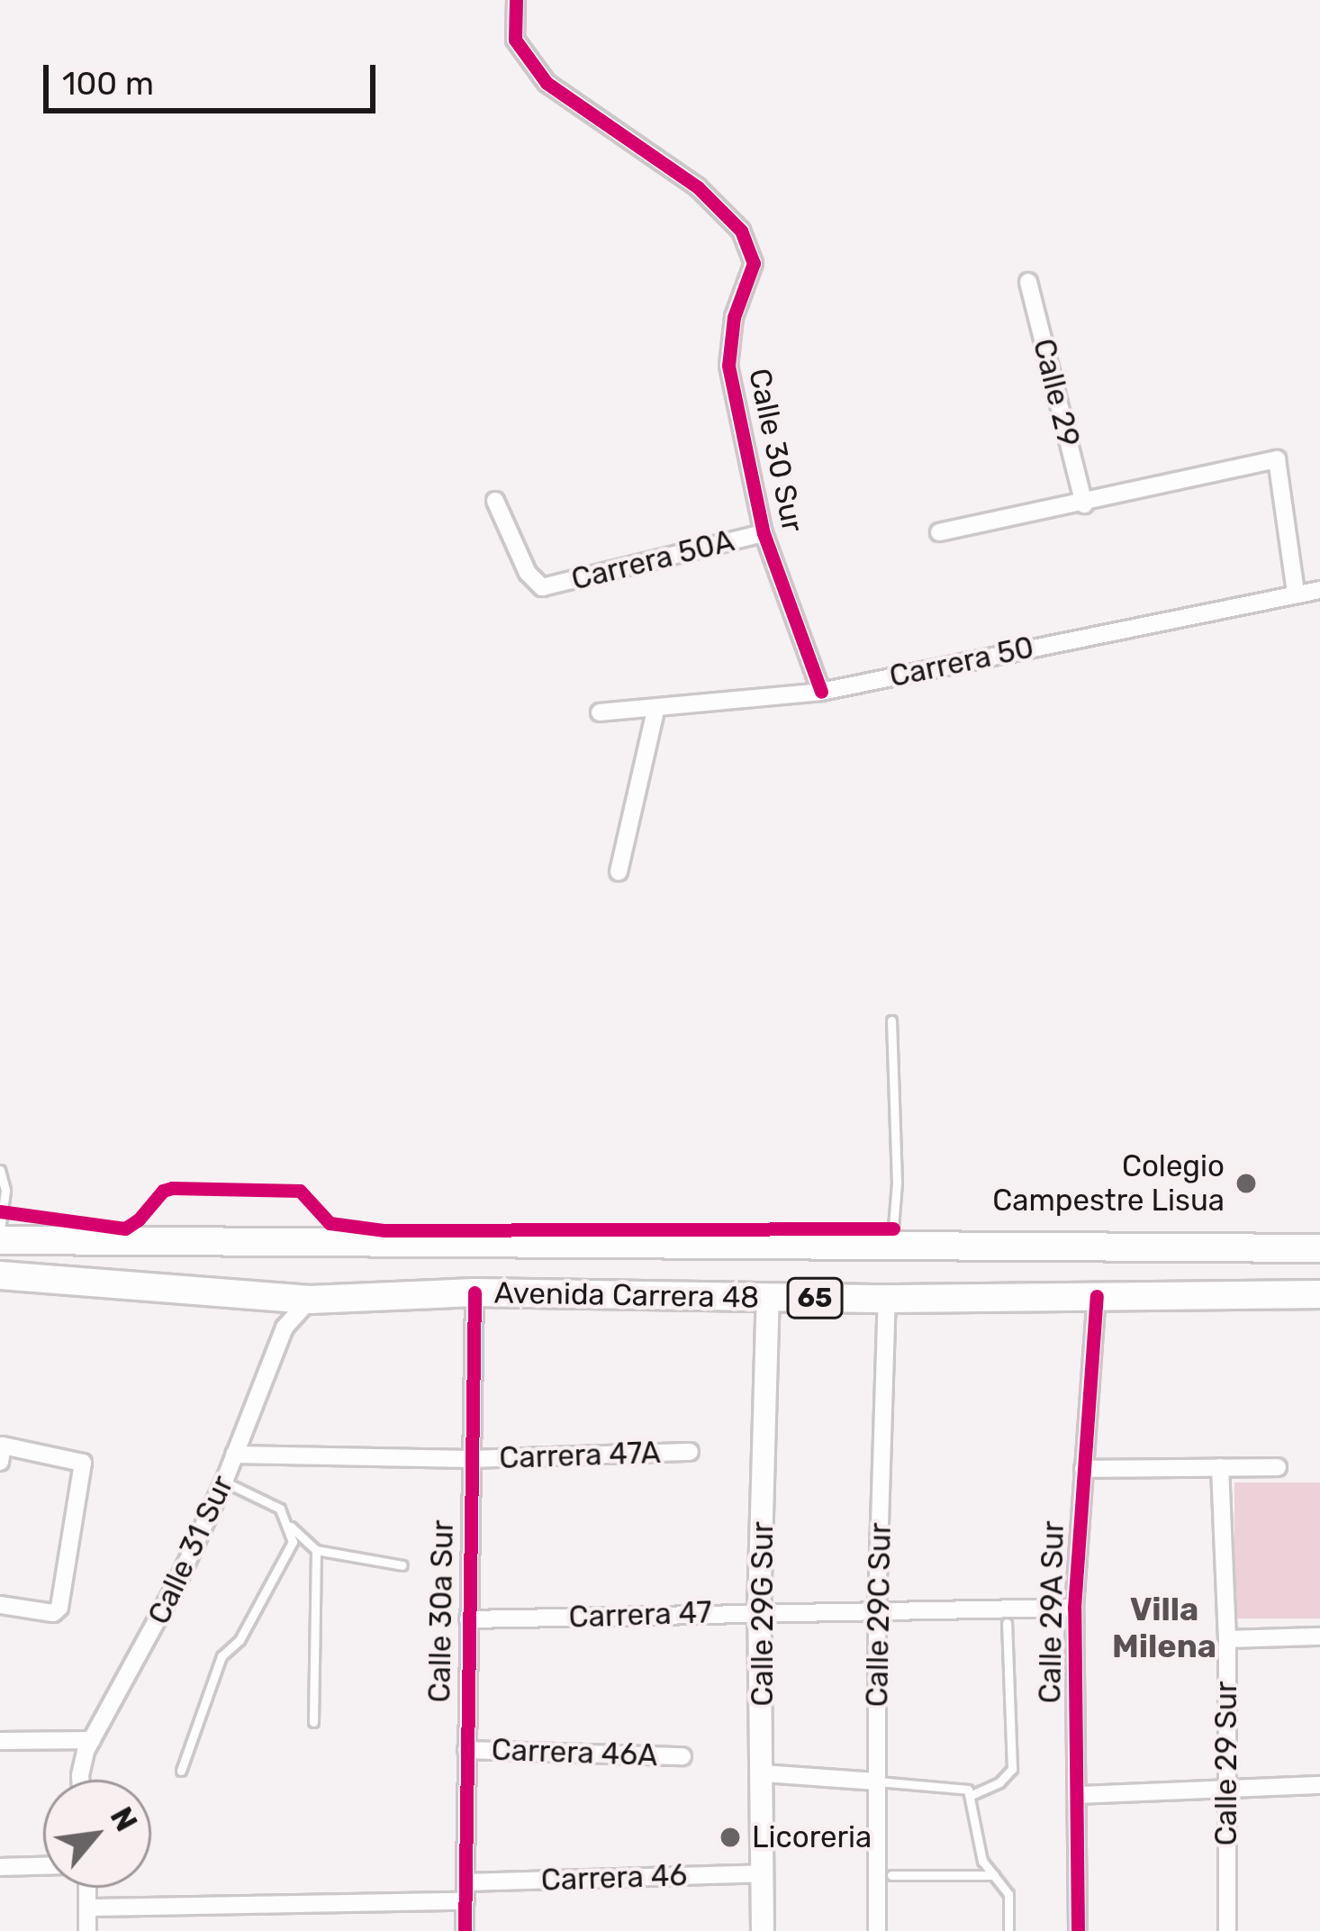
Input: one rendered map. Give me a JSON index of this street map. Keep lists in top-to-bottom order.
{
  "streets": {
    "main road": ["Avenida Carrera 48", "65"],
    "street": [
      "Calle 29",
      "Calle 30 Sur",
      "Carrera 50A",
      "Carrera 50",
      "Carrera 47A",
      "Calle 31 Sur",
      "Calle 30a Sur",
      "Calle 29A Sur",
      "Calle 29G Sur",
      "Carrera 47",
      "Calle 29C Sur",
      "Carrera 46A",
      "Calle 29 Sur",
      "Carrera 46"
    ]
  },
  "crossings": [
    ["Calle 30 Sur", "Carrera 50A"],
    ["Calle 30 Sur", "Carrera 50"],
    ["Avenida Carrera 48", "Calle 31 Sur"],
    ["Avenida Carrera 48", "Calle 30a Sur"],
    ["Avenida Carrera 48", "Calle 29A Sur"],
    ["Avenida Carrera 48", "Calle 29G Sur"],
    ["Avenida Carrera 48", "Calle 29C Sur"],
    ["Carrera 47A", "Calle 31 Sur"],
    ["Carrera 47A", "Calle 30a Sur"],
    ["Calle 30a Sur", "Carrera 47"],
    ["Calle 30a Sur", "Carrera 46A"],
    ["Calle 30a Sur", "Carrera 46"],
    ["Calle 29A Sur", "Carrera 47"],
    ["Calle 29G Sur", "Carrera 47"],
    ["Calle 29G Sur", "Carrera 46"],
    ["Carrera 47", "Calle 29C Sur"]
  ],
  "districts": ["Villa Milena"],
  "places": ["Colegio Campestre Lisua", "Licoreria"],
  "scale_bar": "100 m",
  "north": "top right"
}
